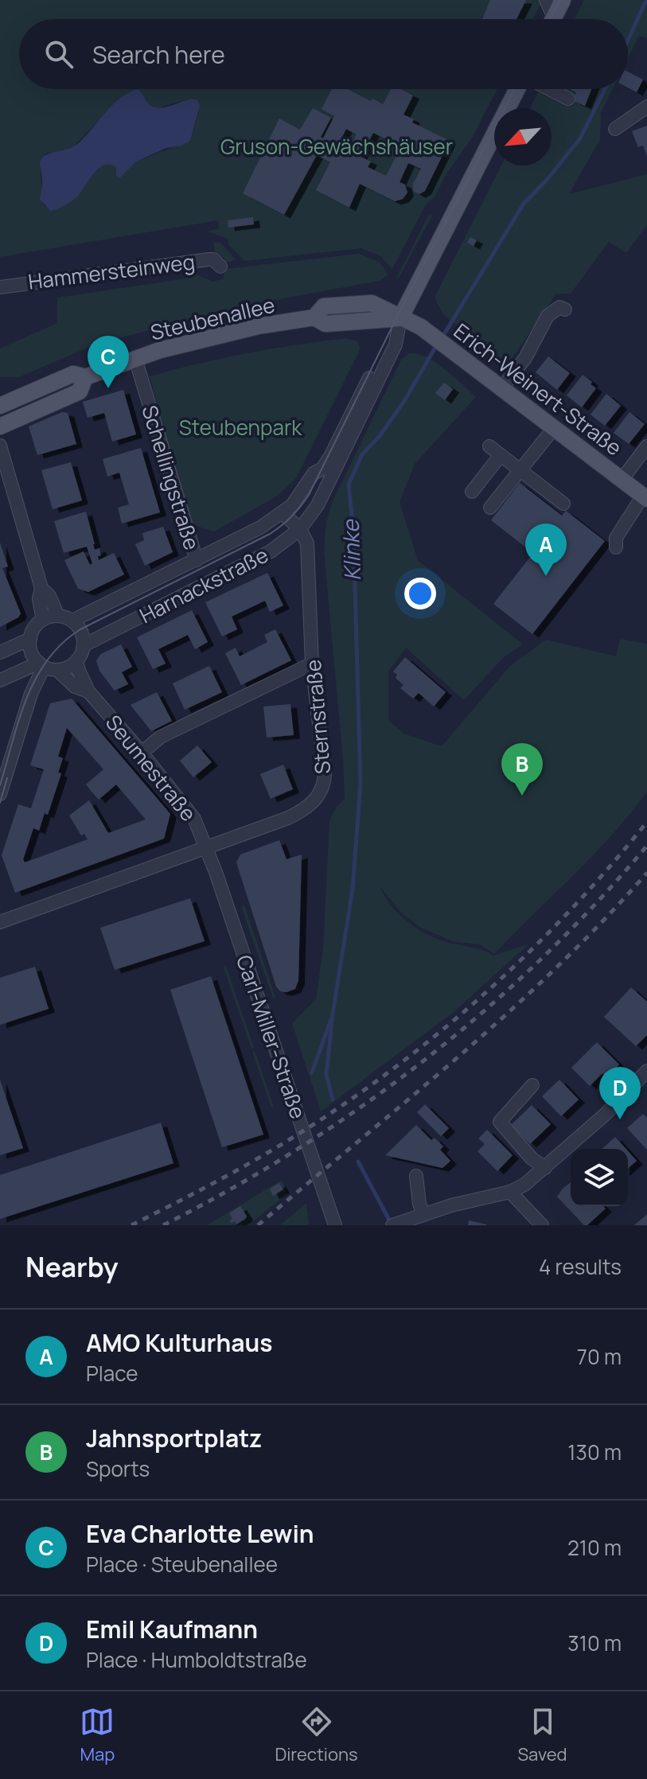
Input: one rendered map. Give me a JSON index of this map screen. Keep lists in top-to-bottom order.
{
  "streets": {
    "main road": ["Steubenallee", "Erich-Weinert-Straße"],
    "street": [
      "Hammersteinweg",
      "Schellingstraße",
      "Harnackstraße",
      "Sternstraße",
      "Seumestraße",
      "Carl-Miller-Straße"
    ]
  },
  "crossings": [
    ["Steubenallee", "Erich-Weinert-Straße"],
    ["Steubenallee", "Schellingstraße"],
    ["Steubenallee", "Harnackstraße"],
    ["Erich-Weinert-Straße", "Harnackstraße"],
    ["Schellingstraße", "Harnackstraße"],
    ["Harnackstraße", "Sternstraße"],
    ["Harnackstraße", "Seumestraße"],
    ["Sternstraße", "Seumestraße"],
    ["Sternstraße", "Carl-Miller-Straße"],
    ["Seumestraße", "Carl-Miller-Straße"]
  ],
  "water": ["Klinke"],
  "parks": ["Gruson-Gewächshäuser", "Steubenpark"],
  "north": "bottom left",
  "page": {
    "search": "Search here",
    "pins": [
      "C",
      "A",
      "B",
      "D"
    ],
    "heading": ["Nearby", "4 results"],
    "list": [
      {
        "mark": "A",
        "name": "AMO Kulturhaus",
        "note": "Place",
        "value": "70 m"
      },
      {
        "mark": "B",
        "name": "Jahnsportplatz",
        "note": "Sports",
        "value": "130 m"
      },
      {
        "mark": "C",
        "name": "Eva Charlotte Lewin",
        "note": "Place · Steubenallee",
        "value": "210 m"
      },
      {
        "mark": "D",
        "name": "Emil Kaufmann",
        "note": "Place · Humboldtstraße",
        "value": "310 m"
      }
    ],
    "nav": ["Map", "Directions", "Saved"]
  }
}
